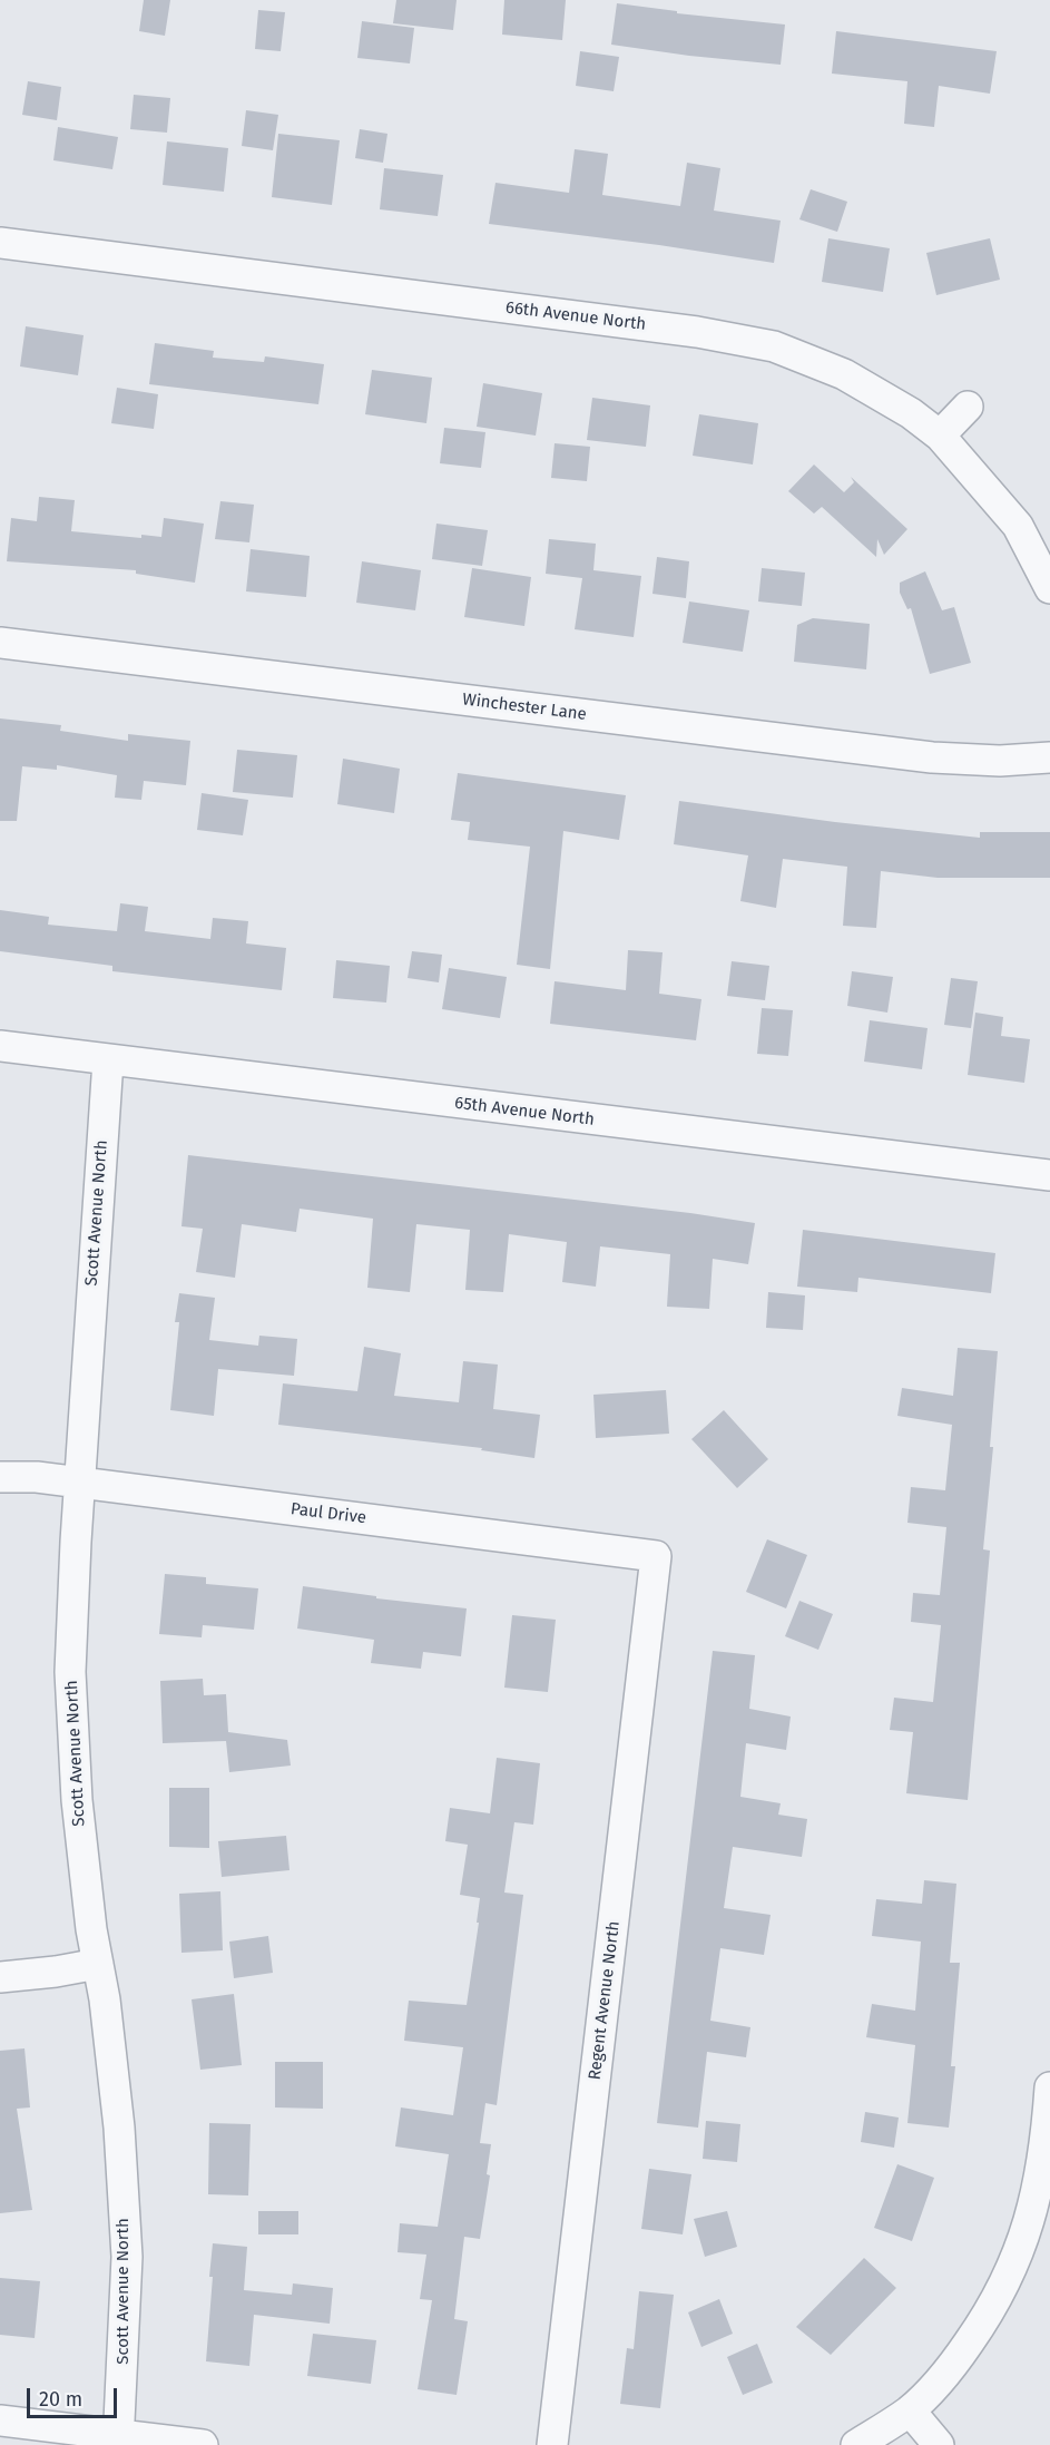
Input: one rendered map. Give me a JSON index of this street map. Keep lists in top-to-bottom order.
{
  "streets": {
    "street": [
      "66th Avenue North",
      "Winchester Lane",
      "65th Avenue North",
      "Scott Avenue North",
      "Paul Drive",
      "Regent Avenue North"
    ]
  },
  "crossings": [
    ["65th Avenue North", "Scott Avenue North"],
    ["Scott Avenue North", "Paul Drive"],
    ["Paul Drive", "Regent Avenue North"]
  ],
  "scale_bar": "20 m"
}
